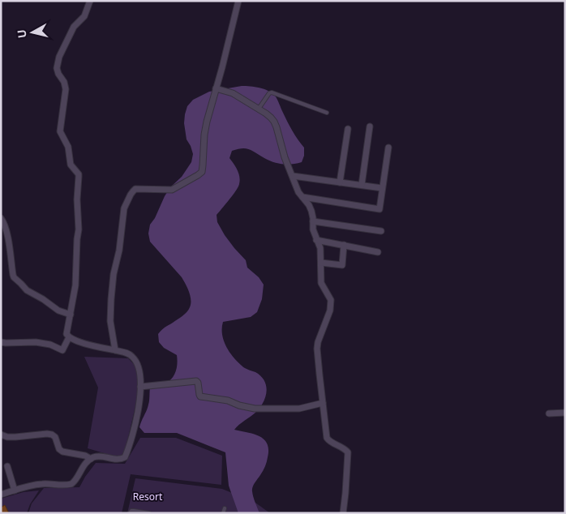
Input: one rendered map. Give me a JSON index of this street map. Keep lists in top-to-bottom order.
{
  "parks": ["Resort"],
  "north": "left"
}
